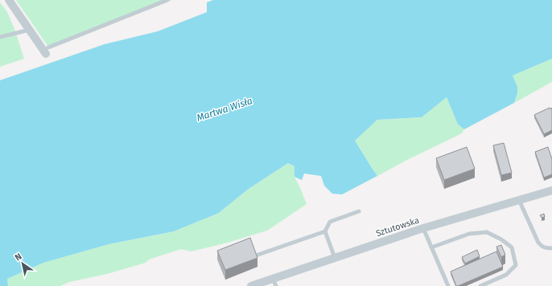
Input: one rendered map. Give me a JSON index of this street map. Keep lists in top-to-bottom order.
{
  "streets": {
    "street": ["Sztutowska"]
  },
  "water": ["Martwa Wisła"],
  "north": "top left"
}
